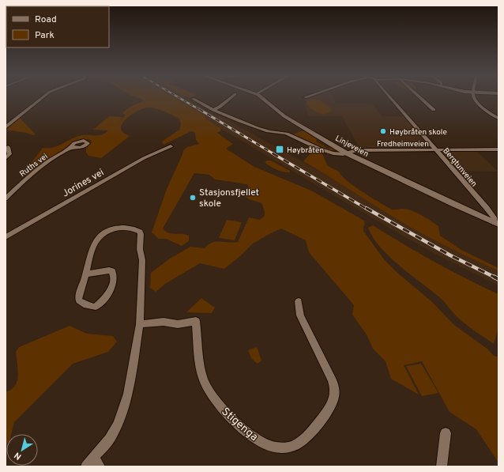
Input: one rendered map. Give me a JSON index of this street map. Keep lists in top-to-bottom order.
{
  "streets": {
    "street": [
      "Fredheimveien",
      "Linjeveien",
      "Ruths vei",
      "Bergtunveien",
      "Jorines vei",
      "Stigenga"
    ]
  },
  "crossings": [
    ["Fredheimveien", "Linjeveien"],
    ["Fredheimveien", "Bergtunveien"],
    ["Linjeveien", "Bergtunveien"]
  ],
  "places": {
    "other": ["Høybråten skole", "Stasjonsfjellet skole"],
    "transit": ["Høybråten"]
  },
  "legend": ["Road", "Park"],
  "north": "bottom left"
}
